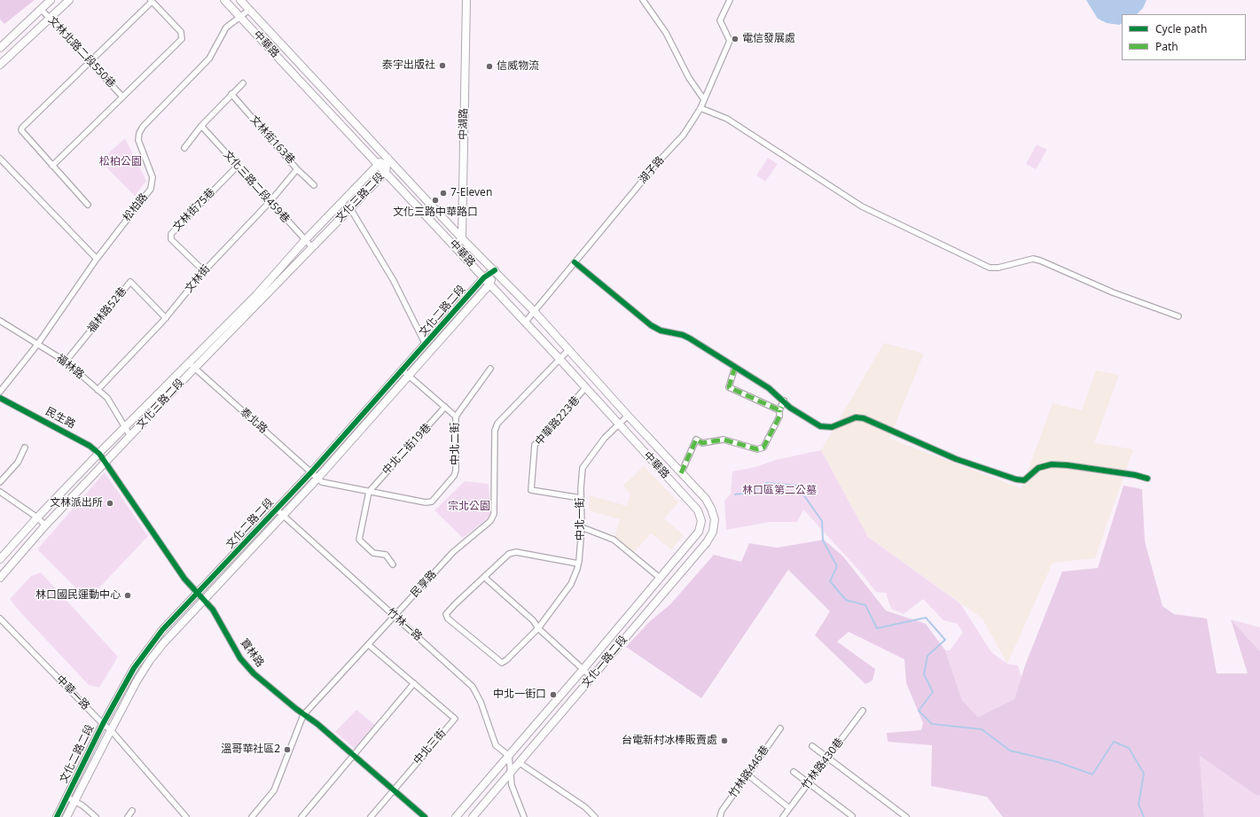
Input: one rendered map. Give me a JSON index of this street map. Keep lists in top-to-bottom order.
{
  "streets": {
    "street": [
      "中華路",
      "文林北路二段550巷",
      "中湖路",
      "文林街163巷",
      "湖子路",
      "文化三路二段459巷",
      "文化三路二段",
      "松柏路",
      "文林街75巷",
      "文林街",
      "福林路52巷",
      "文化二路二段",
      "福林路",
      "民生路",
      "泰北路",
      "中華路223巷",
      "中北二街",
      "中北二街19巷",
      "中北一街",
      "民享路",
      "竹林一路",
      "寶林路",
      "文化一路二段",
      "中華一路",
      "中北三街",
      "竹林路430巷",
      "竹林路446巷"
    ]
  },
  "crossings": [
    ["中華路", "中湖路"],
    ["中華路", "湖子路"],
    ["中華路", "文化三路二段"],
    ["中華路", "松柏路"],
    ["中華路", "文化二路二段"],
    ["中華路", "中華路223巷"],
    ["中華路", "中北一街"],
    ["中華路", "民享路"],
    ["中華路", "文化一路二段"],
    ["文林街163巷", "文林街"],
    ["文化三路二段459巷", "文化三路二段"],
    ["文化三路二段459巷", "文林街75巷"],
    ["文化三路二段459巷", "文林街"],
    ["文化三路二段", "福林路"],
    ["文化三路二段", "民生路"],
    ["文化三路二段", "泰北路"],
    ["文化三路二段", "寶林路"],
    ["松柏路", "福林路"],
    ["文林街75巷", "文林街"],
    ["文林街", "福林路52巷"],
    ["文林街", "福林路"],
    ["福林路52巷", "福林路"],
    ["文化二路二段", "泰北路"],
    ["文化二路二段", "中北二街"],
    ["文化二路二段", "竹林一路"],
    ["文化二路二段", "寶林路"],
    ["文化二路二段", "中華一路"],
    ["民生路", "寶林路"],
    ["泰北路", "中北二街"],
    ["中華路223巷", "中北一街"],
    ["中北二街", "中北二街19巷"],
    ["民享路", "竹林一路"],
    ["民享路", "寶林路"],
    ["民享路", "中北三街"],
    ["竹林一路", "文化一路二段"],
    ["寶林路", "中北三街"]
  ],
  "parks": ["松柏公園", "林口區第二公墓", "宗北公園"],
  "places": [
    "電信發展處",
    "泰宇出版社",
    "信威物流",
    "7-Eleven",
    "文化三路中華路口",
    "文林派出所",
    "林口國民運動中心",
    "中北一街口",
    "台電新村冰棒販賣處",
    "溫哥華社區2"
  ],
  "legend": ["Cycle path", "Path"]
}
